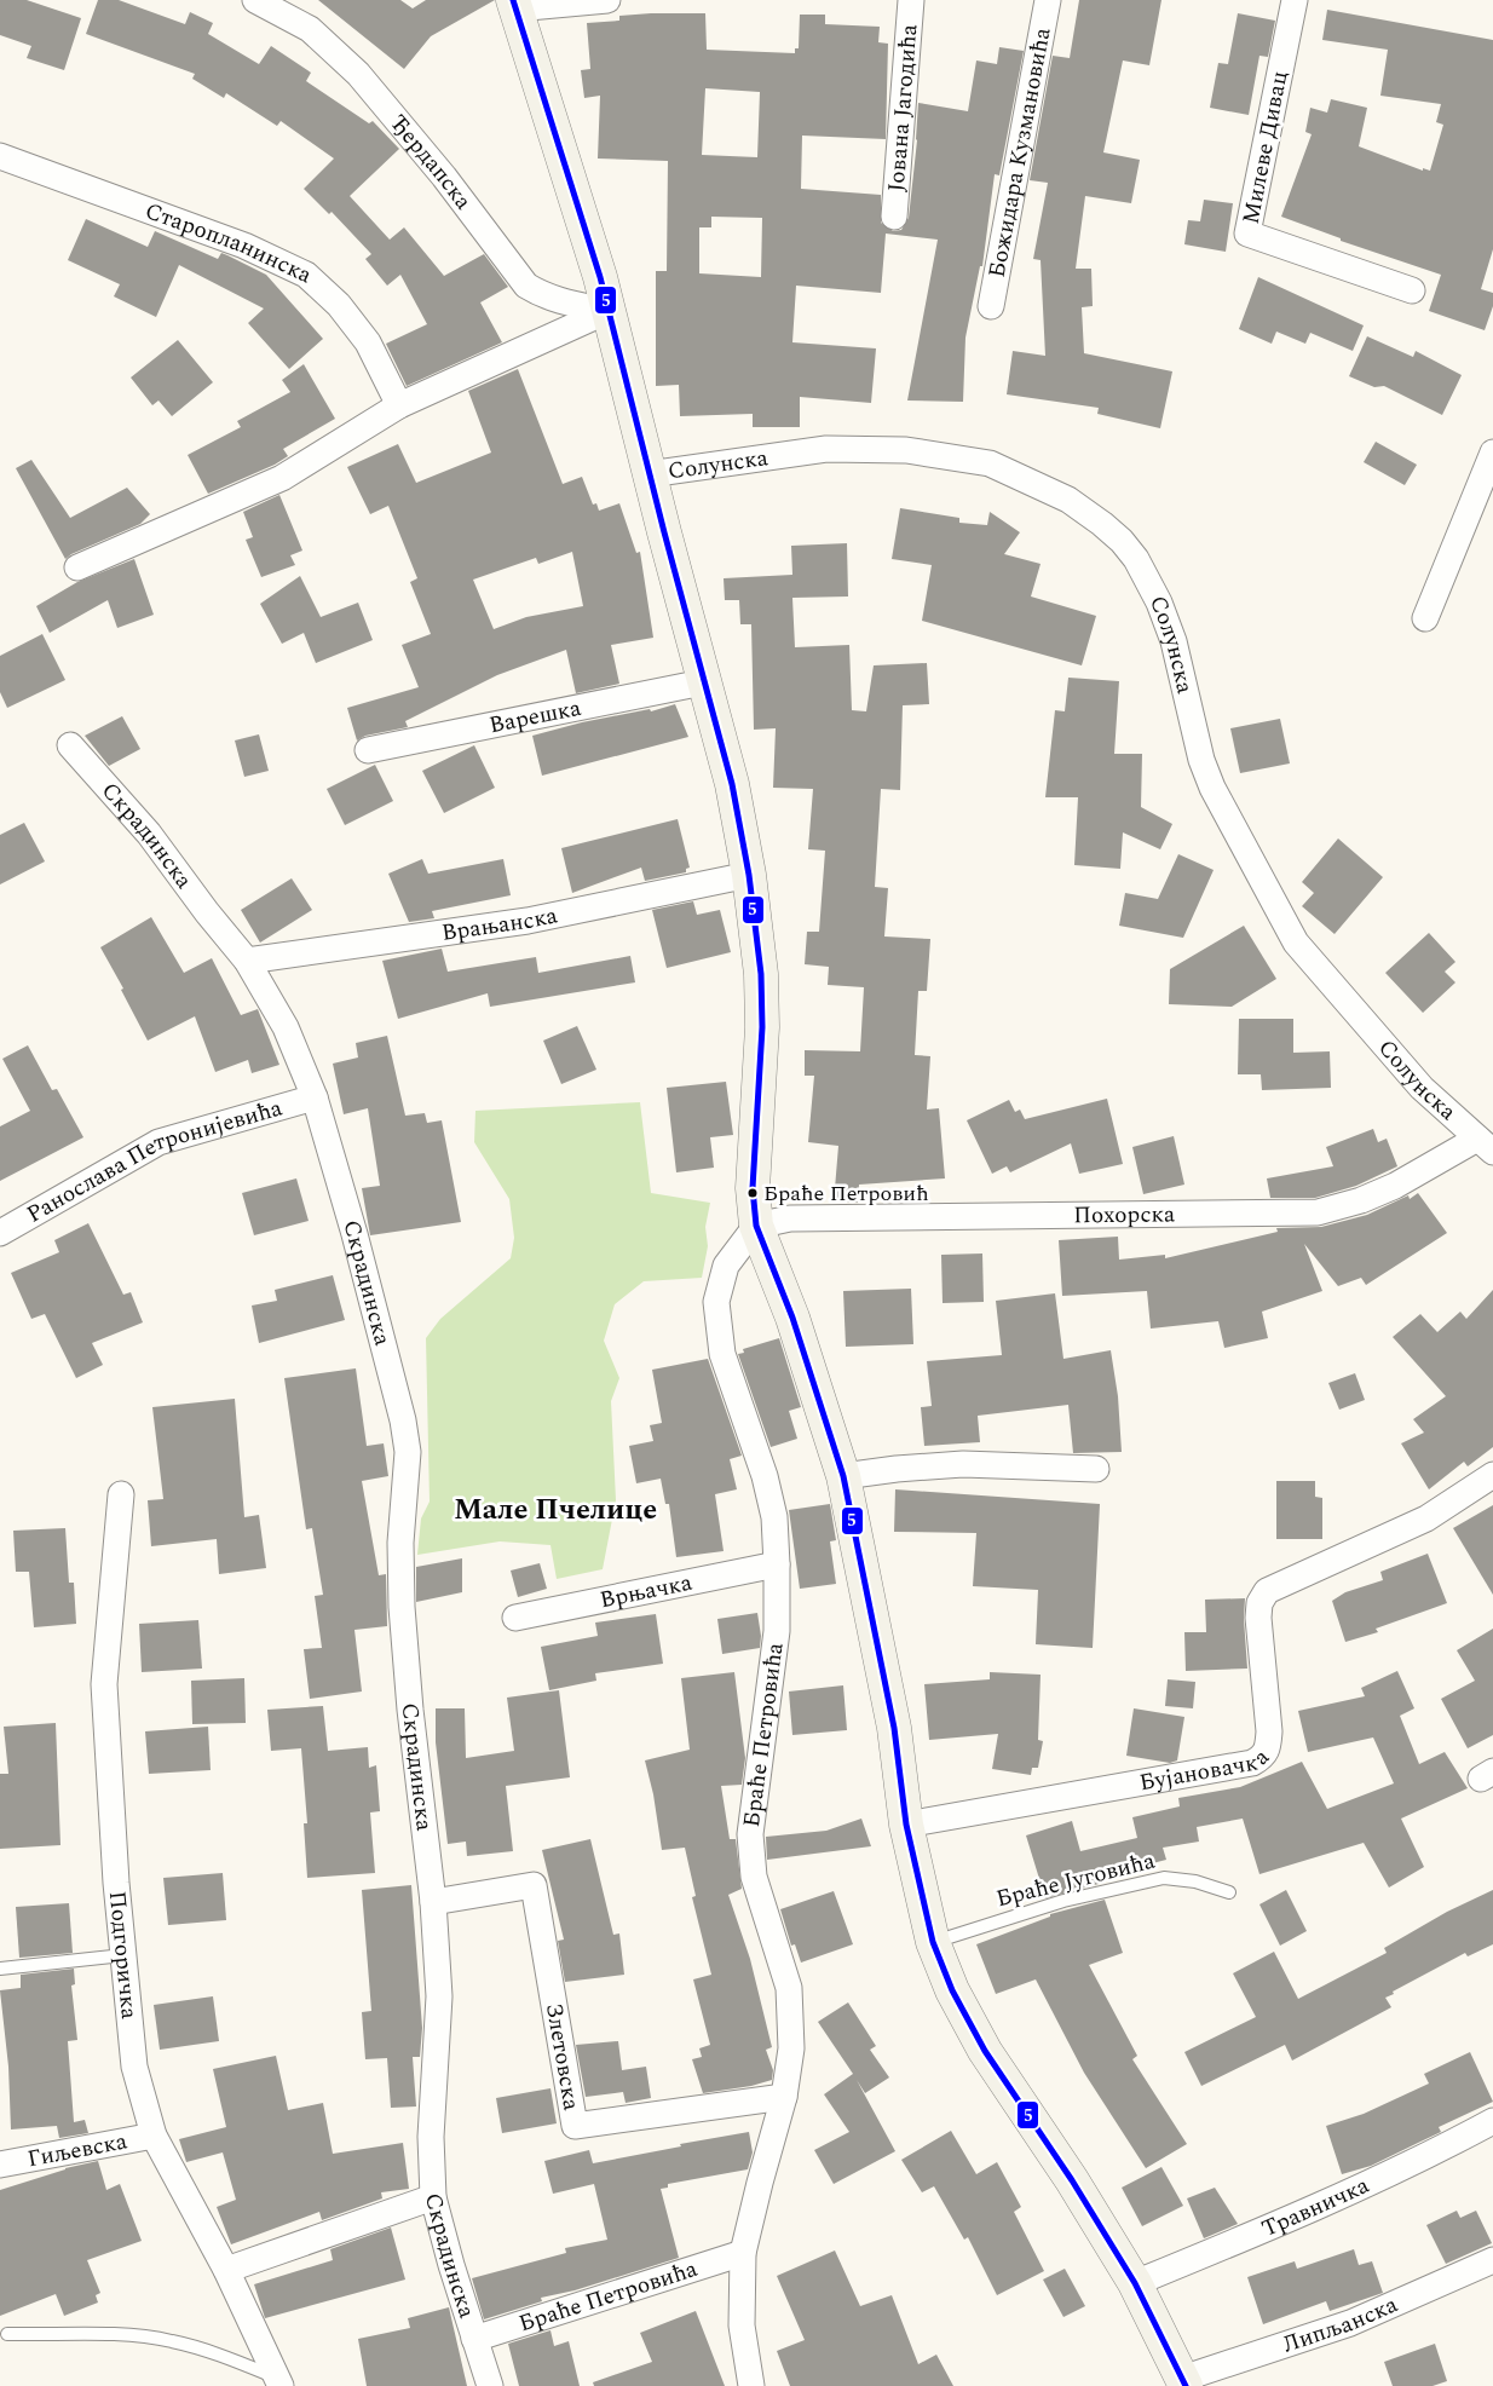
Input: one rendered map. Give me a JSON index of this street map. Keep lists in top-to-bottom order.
{
  "streets": {
    "street": [
      "Јована Јагодића",
      "Милеве Дивац",
      "Божидара Кузмановића",
      "Ђердапска",
      "Старопланинска",
      "Солунска",
      "Варешка",
      "Скрадинска",
      "Врањанска",
      "Ранослава Петронијевића",
      "Похорска",
      "Врњачка",
      "Браће Петровића",
      "Бујановачка",
      "Подгоричка",
      "Злетовска",
      "Гиљевска",
      "Травничка",
      "Липљанска"
    ],
    "lane": ["Браће Југовића"]
  },
  "crossings": [
    ["Солунска", "Похорска"],
    ["Скрадинска", "Врањанска"],
    ["Скрадинска", "Ранослава Петронијевића"],
    ["Скрадинска", "Браће Петровића"],
    ["Скрадинска", "Злетовска"],
    ["Похорска", "Браће Петровића"],
    ["Врњачка", "Браће Петровића"],
    ["Браће Петровића", "Злетовска"],
    ["Подгоричка", "Гиљевска"]
  ],
  "districts": ["Мале Пчелице"],
  "places": ["Браће Петровић"],
  "lines": ["transit line 5"]
}
